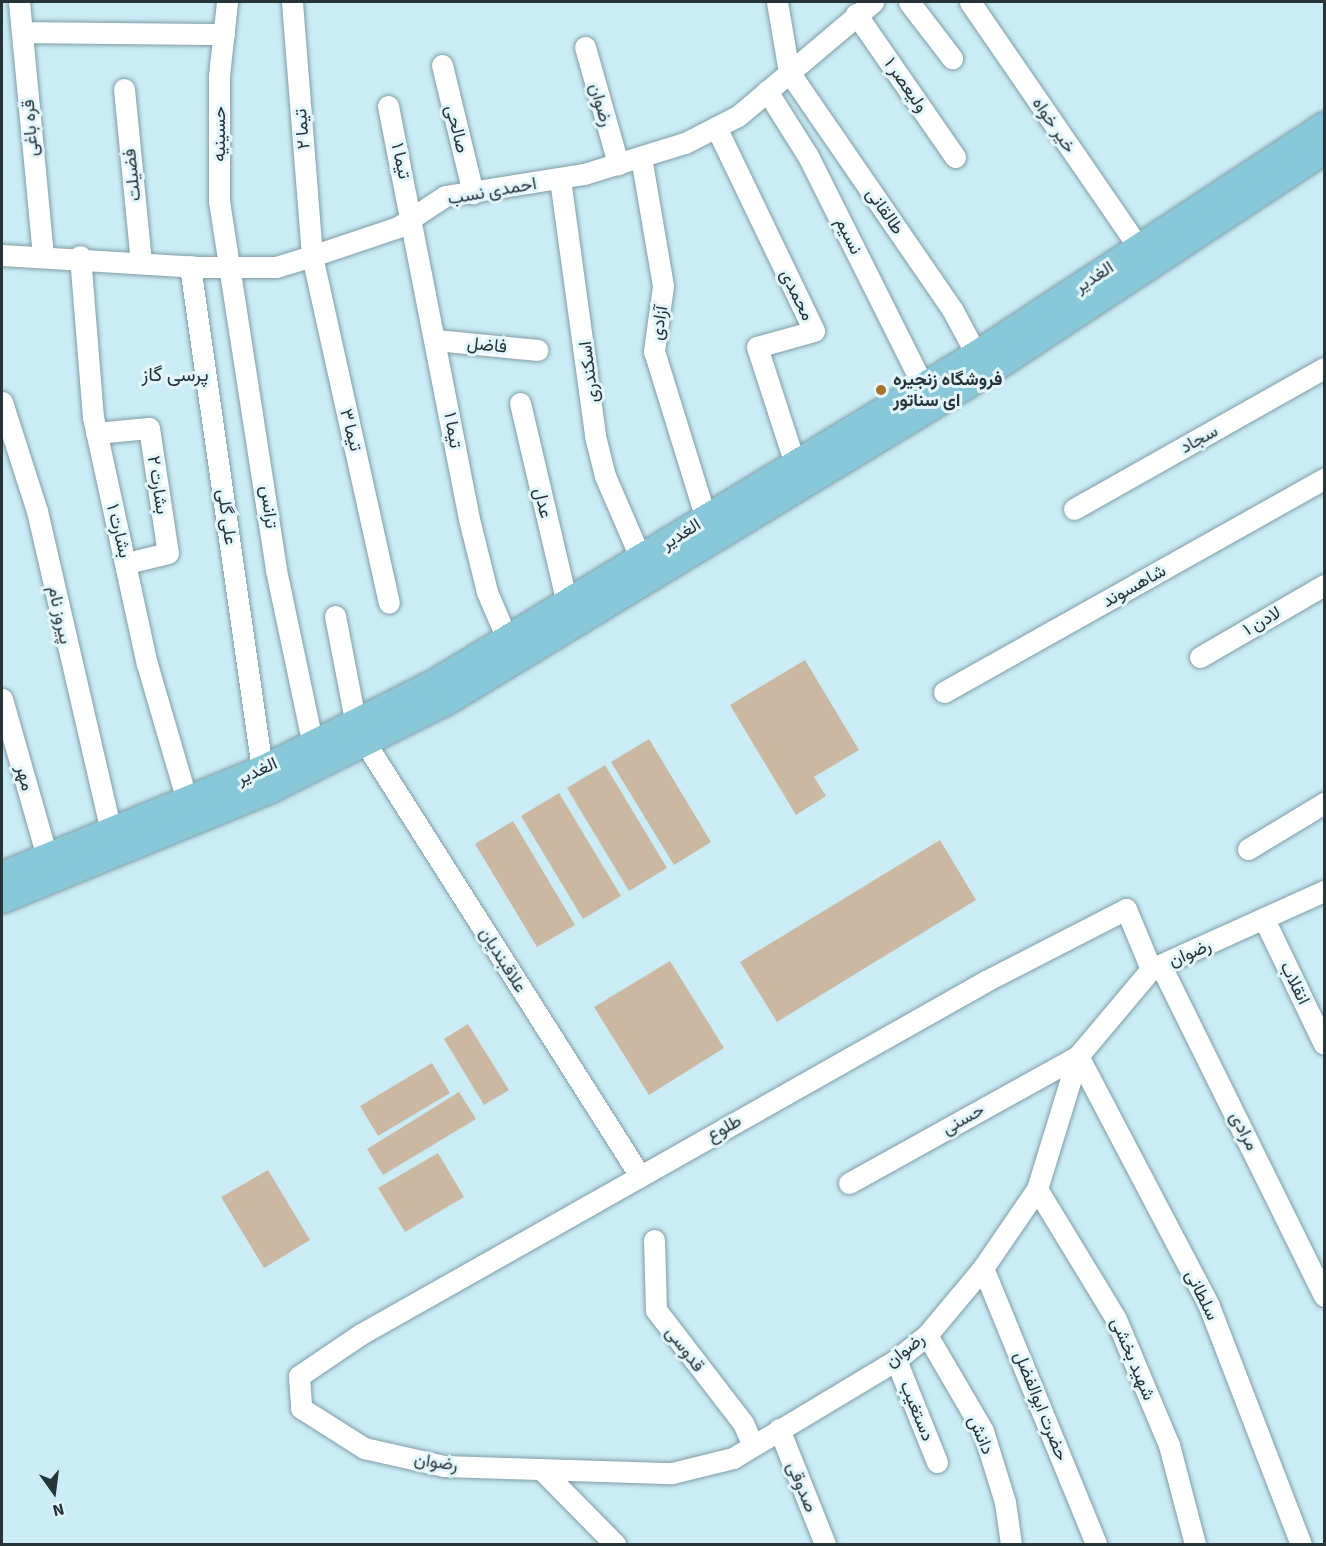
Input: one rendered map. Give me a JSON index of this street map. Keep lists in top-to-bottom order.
{
  "streets": {
    "main road": ["الغدیر"],
    "street": [
      "ولیعصر ۱",
      "رضوان",
      "خیر خواه",
      "قره باغی",
      "تیما ۲",
      "صالحی",
      "حسینیه",
      "۱ تیما",
      "فضیلت",
      "احمدی نسب",
      "طالقانی",
      "نسیم",
      "محمدی",
      "آزادی",
      "فاضل",
      "اسکندری",
      "تیما ۳",
      "تیما ۱",
      "سجاد",
      "بشارت ۲",
      "عدل",
      "ترانس",
      "علی گلی",
      "بشارت ۱",
      "شاهسوند",
      "پیروز نام",
      "لادن ۱",
      "مهر",
      "علاقبندیان",
      "انقلاب",
      "حسنی",
      "طلوع",
      "مرادی",
      "سلطانی",
      "قدوسی",
      "شهید بخشی",
      "حضرت ابوالفضل",
      "دستغیب",
      "دانش",
      "صدوقی"
    ]
  },
  "crossings": [
    ["ولیعصر ۱", "احمدی نسب"],
    ["رضوان", "احمدی نسب"],
    ["رضوان", "انقلاب"],
    ["رضوان", "حسنی"],
    ["رضوان", "طلوع"],
    ["رضوان", "مرادی"],
    ["رضوان", "سلطانی"],
    ["رضوان", "قدوسی"],
    ["رضوان", "شهید بخشی"],
    ["رضوان", "حضرت ابوالفضل"],
    ["رضوان", "دستغیب"],
    ["رضوان", "دانش"],
    ["رضوان", "صدوقی"],
    ["خیر خواه", "الغدیر"],
    ["قره باغی", "احمدی نسب"],
    ["تیما ۲", "احمدی نسب"],
    ["تیما ۲", "تیما ۳"],
    ["صالحی", "احمدی نسب"],
    ["حسینیه", "احمدی نسب"],
    ["حسینیه", "ترانس"],
    ["۱ تیما", "احمدی نسب"],
    ["۱ تیما", "تیما ۱"],
    ["فضیلت", "احمدی نسب"],
    ["احمدی نسب", "طالقانی"],
    ["احمدی نسب", "نسیم"],
    ["احمدی نسب", "محمدی"],
    ["احمدی نسب", "آزادی"],
    ["احمدی نسب", "اسکندری"],
    ["احمدی نسب", "تیما ۳"],
    ["احمدی نسب", "تیما ۱"],
    ["احمدی نسب", "ترانس"],
    ["احمدی نسب", "علی گلی"],
    ["احمدی نسب", "بشارت ۱"],
    ["طالقانی", "الغدیر"],
    ["نسیم", "الغدیر"],
    ["الغدیر", "محمدی"],
    ["الغدیر", "آزادی"],
    ["الغدیر", "اسکندری"],
    ["الغدیر", "تیما ۱"],
    ["الغدیر", "عدل"],
    ["الغدیر", "ترانس"],
    ["الغدیر", "علی گلی"],
    ["الغدیر", "بشارت ۱"],
    ["الغدیر", "پیروز نام"],
    ["الغدیر", "مهر"],
    ["الغدیر", "علاقبندیان"],
    ["فاضل", "تیما ۱"],
    ["بشارت ۲", "بشارت ۱"],
    ["علاقبندیان", "طلوع"],
    ["حسنی", "سلطانی"],
    ["طلوع", "مرادی"]
  ],
  "districts": ["پرسی گاز"],
  "places": ["فروشگاه زنجیره ای سناتور"],
  "north": "bottom"
}
